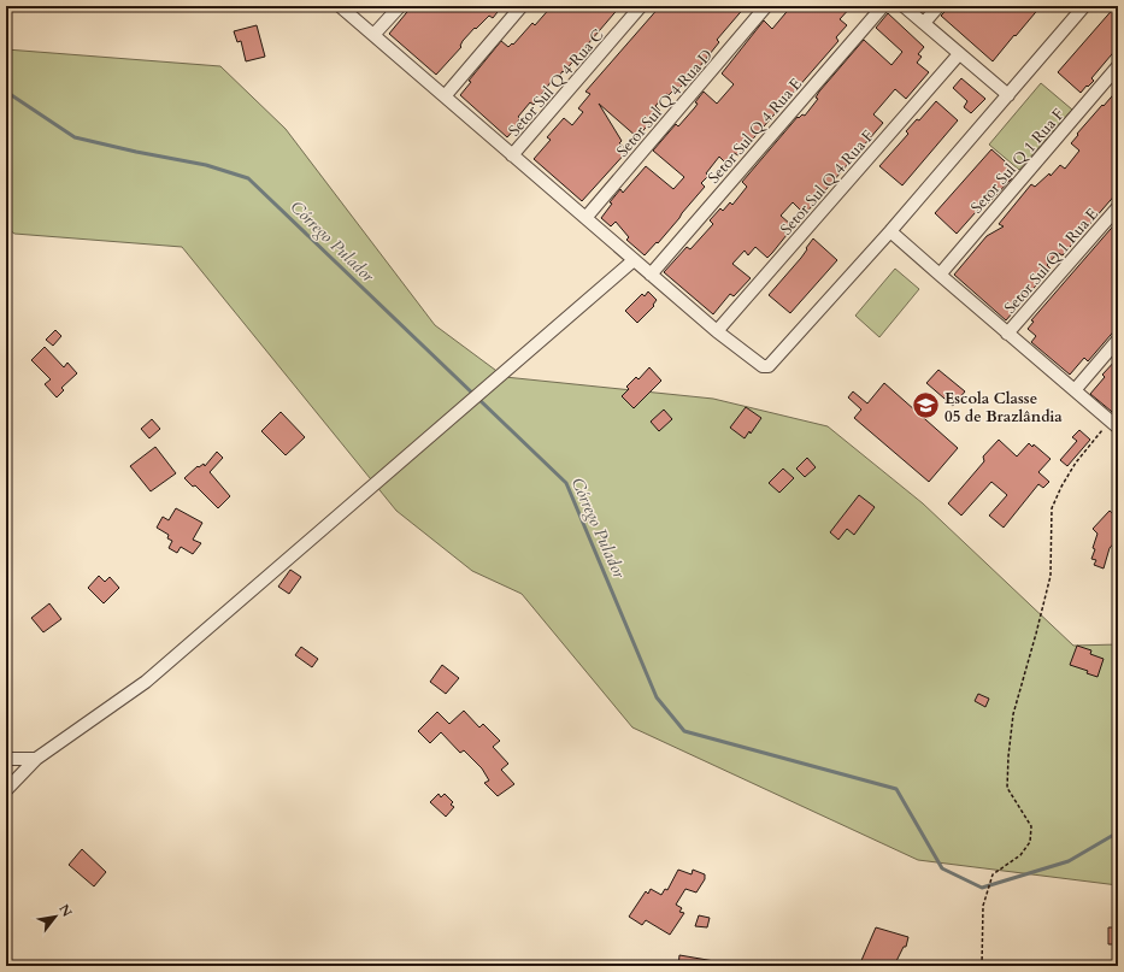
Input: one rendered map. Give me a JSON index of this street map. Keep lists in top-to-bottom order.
{
  "streets": {
    "street": [
      "Setor Sul Q 4 Rua C",
      "Setor Sul Q 4 Rua D",
      "Setor Sul Q 4 Rua E",
      "Setor Sul Q 1 Rua F",
      "Setor Sul Q 4 Rua F",
      "Setor Sul Q 1 Rua E"
    ]
  },
  "water": ["Córrego Pulador"],
  "places": {
    "school or university": ["Escola Classe 05 de Brazlândia"]
  },
  "north": "top right"
}
